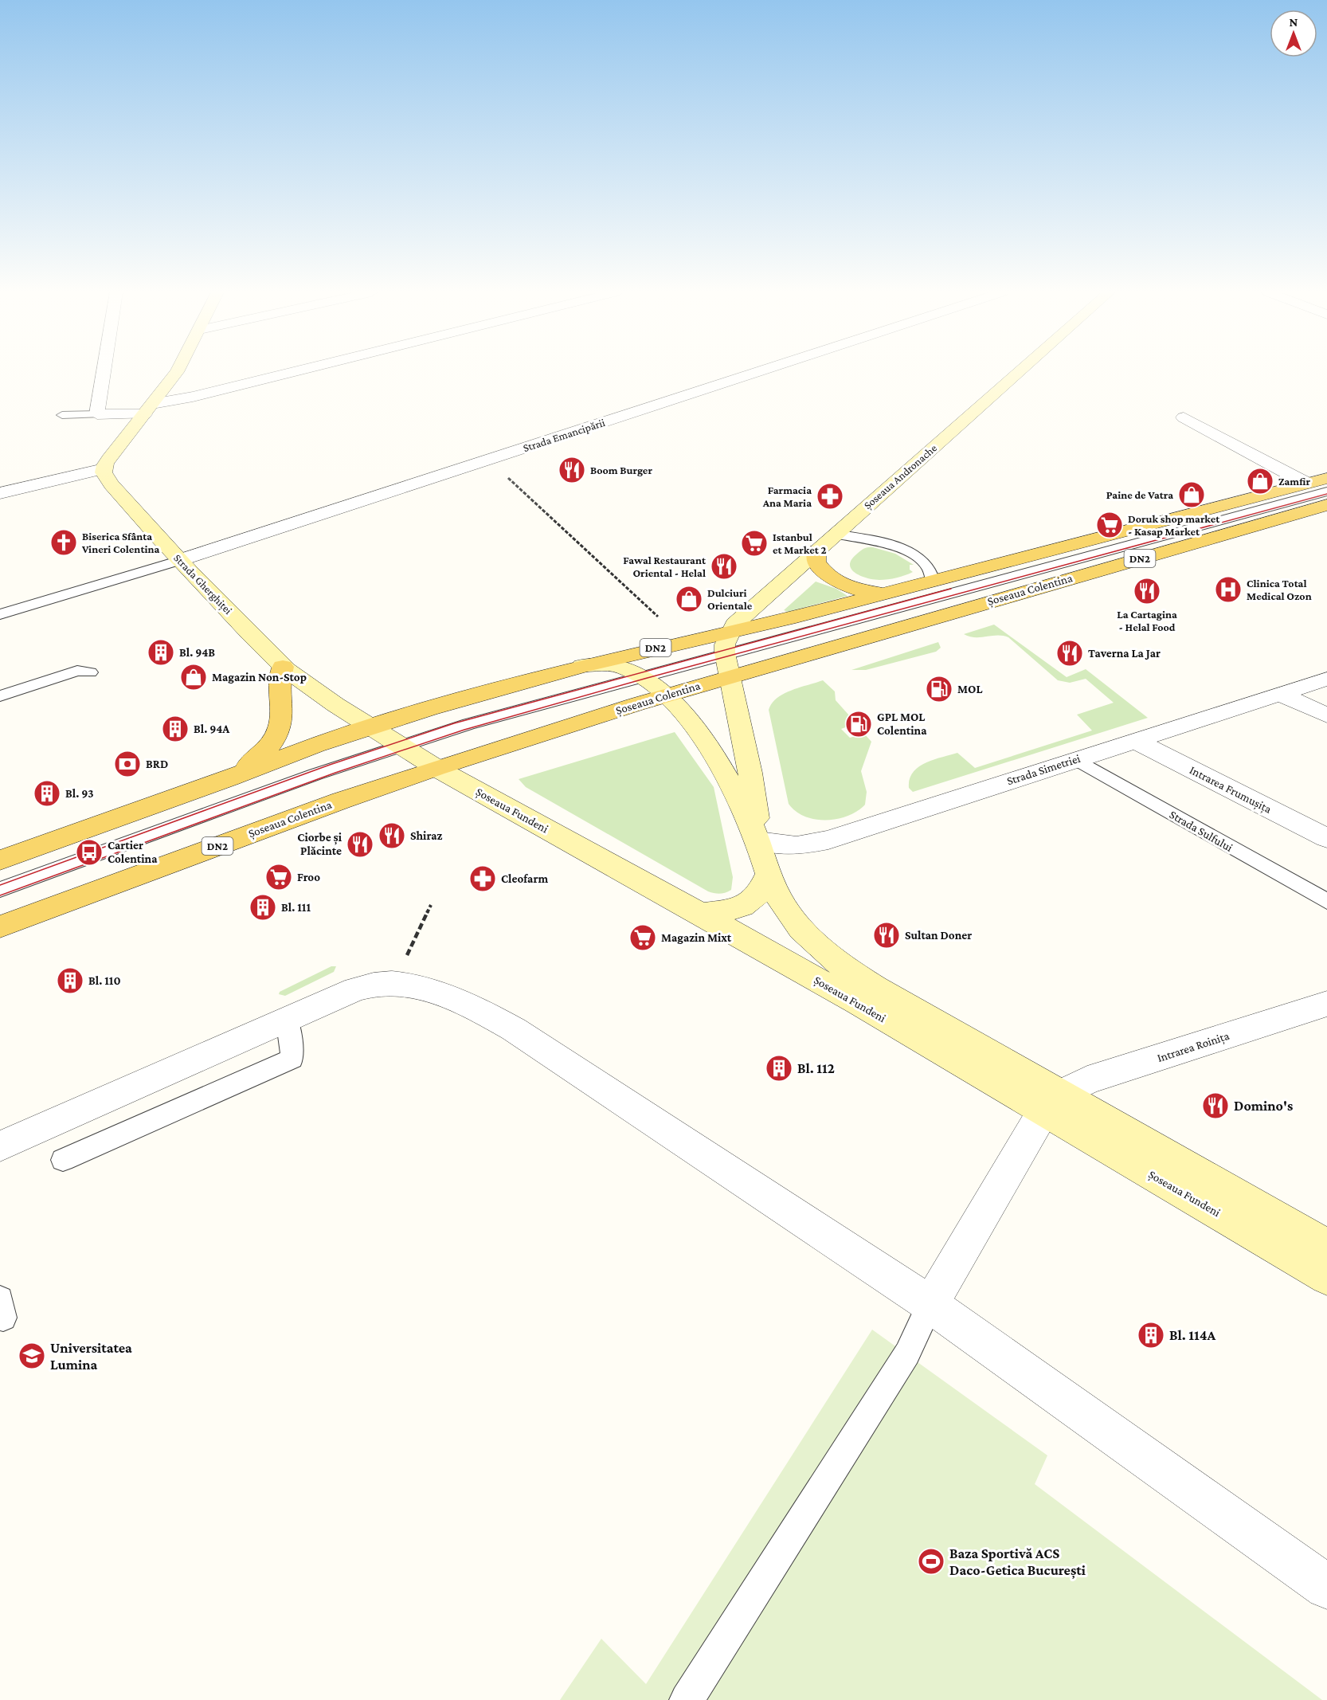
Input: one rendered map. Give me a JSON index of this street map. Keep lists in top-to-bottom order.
{
  "streets": {
    "main road": [
      "Șoseaua Andronache",
      "DN2",
      "Strada Gherghiței",
      "Șoseaua Colentina",
      "Șoseaua Fundeni"
    ],
    "street": [
      "Strada Emancipării",
      "Strada Simetriei",
      "Intrarea Frumușița",
      "Intrarea Roinița"
    ],
    "lane": ["Strada Sulfului"]
  },
  "crossings": [
    ["Strada Emancipării", "Strada Gherghiței"],
    ["Șoseaua Andronache", "DN2"],
    ["Șoseaua Andronache", "Șoseaua Colentina"],
    ["Șoseaua Andronache", "Șoseaua Fundeni"],
    ["DN2", "Strada Gherghiței"],
    ["DN2", "Șoseaua Fundeni"],
    ["Strada Gherghiței", "Șoseaua Fundeni"],
    ["Șoseaua Colentina", "Șoseaua Fundeni"],
    ["Strada Simetriei", "Intrarea Frumușița"],
    ["Strada Simetriei", "Șoseaua Fundeni"],
    ["Strada Simetriei", "Strada Sulfului"],
    ["Șoseaua Fundeni", "Intrarea Roinița"]
  ],
  "places": {
    "restaurant": [
      "Boom Burger",
      "Fawal Restaurant Oriental - Helal",
      "La Cartagina - Helal Food",
      "Taverna La Jar",
      "Shiraz",
      "Ciorbe și Plăcinte",
      "Sultan Doner",
      "Domino's"
    ],
    "shop": [
      "Zamfir",
      "Paine de Vatra",
      "Dulciuri Orientale",
      "Magazin Non-Stop"
    ],
    "pharmacy": ["Farmacia Ana Maria", "Cleofarm"],
    "supermarket": [
      "Doruk shop market - Kasap Market",
      "Istanbul et Market 2",
      "Froo",
      "Magazin Mixt"
    ],
    "church": ["Biserica Sfânta Vineri Colentina"],
    "hospital": ["Clinica Total Medical Ozon"],
    "building": [
      "Bl. 94B",
      "Bl. 94A",
      "Bl. 93",
      "Bl. 111",
      "Bl. 110",
      "Bl. 112",
      "Bl. 114A"
    ],
    "fuel station": ["MOL", "GPL MOL Colentina"],
    "bank": ["BRD"],
    "bus stop": ["Cartier Colentina"],
    "school or university": ["Universitatea Lumina"],
    "sports": ["Baza Sportivă ACS Daco-Getica București"]
  },
  "north": "top"
}
